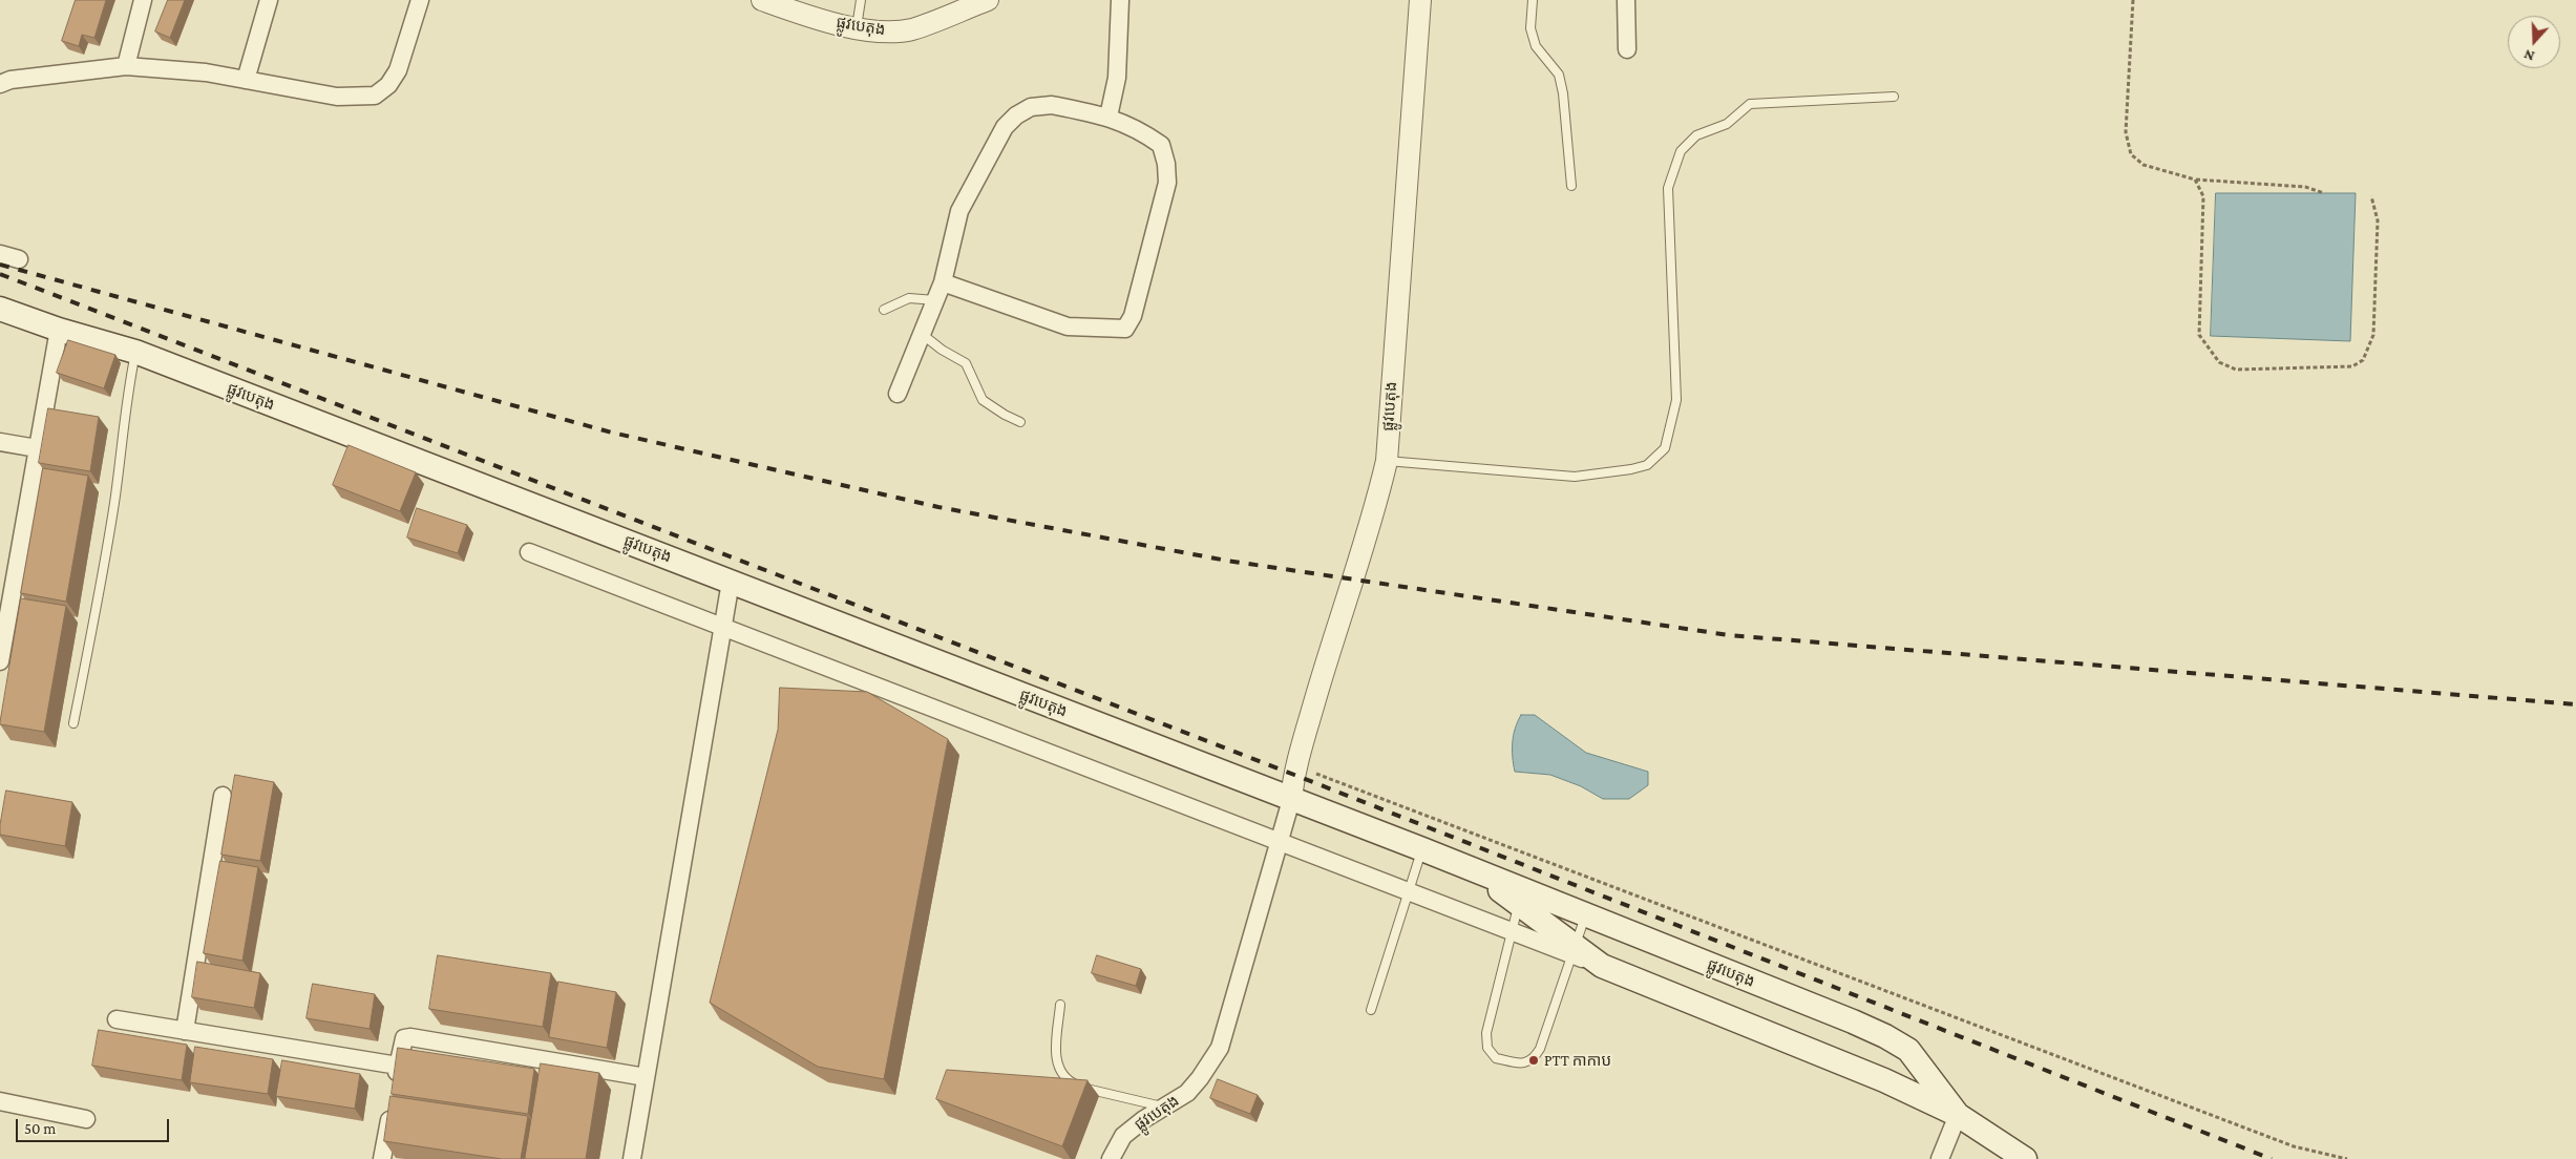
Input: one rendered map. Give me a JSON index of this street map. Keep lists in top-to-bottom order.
{
  "streets": {
    "main road": ["ផ្លូវបេតុង"]
  },
  "places": ["PTT កាកាប"],
  "scale_bar": "50 m",
  "north": "bottom"
}
